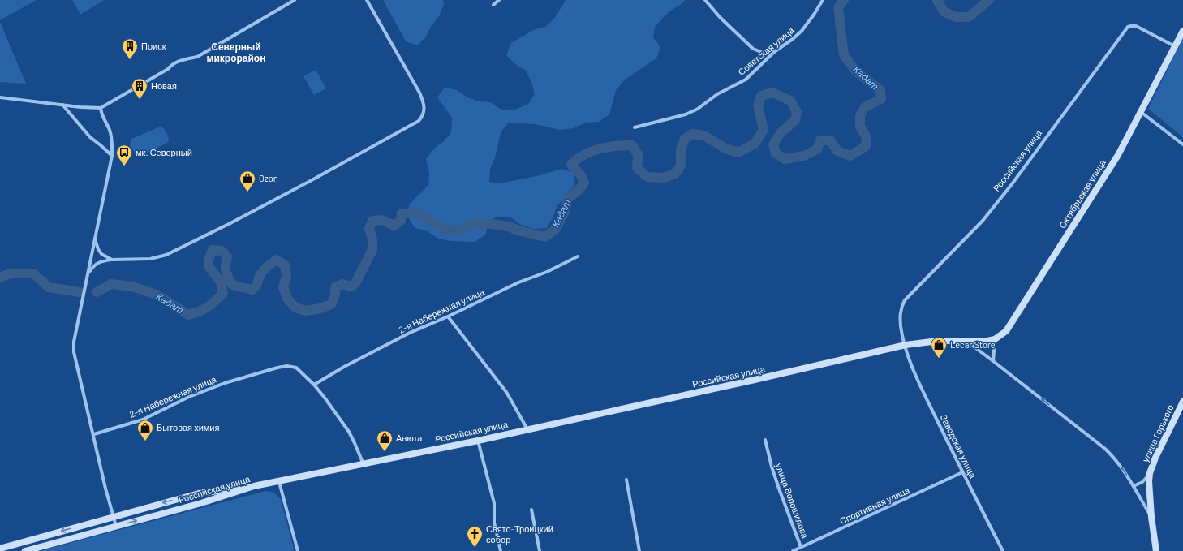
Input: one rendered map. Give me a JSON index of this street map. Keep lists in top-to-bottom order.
{
  "streets": {
    "street": [
      "Советская улица",
      "Российская улица",
      "Октябрьская улица",
      "2-я Набережная улица",
      "улица Горького",
      "Заводская улица",
      "улица Ворошилова",
      "Спортивная улица"
    ]
  },
  "crossings": [
    ["Российская улица", "Октябрьская улица"],
    ["Российская улица", "Заводская улица"],
    ["Заводская улица", "Спортивная улица"],
    ["улица Ворошилова", "Спортивная улица"]
  ],
  "districts": ["Северный микрорайон"],
  "water": ["Кадат"],
  "places": {
    "building": ["Поиск", "Новая"],
    "bus stop": ["мк. Северный"],
    "shop": [
      "Ozon",
      "Lecar Store",
      "Бытовая химия",
      "Анюта"
    ],
    "church": ["Свято-Троицкий собор"]
  }
}
